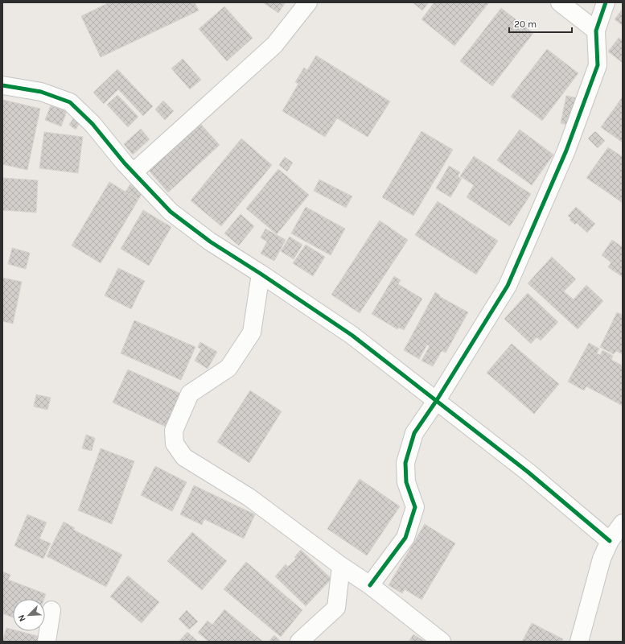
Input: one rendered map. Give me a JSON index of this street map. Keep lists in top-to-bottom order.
{
  "scale_bar": "20 m",
  "north": "bottom left"
}
